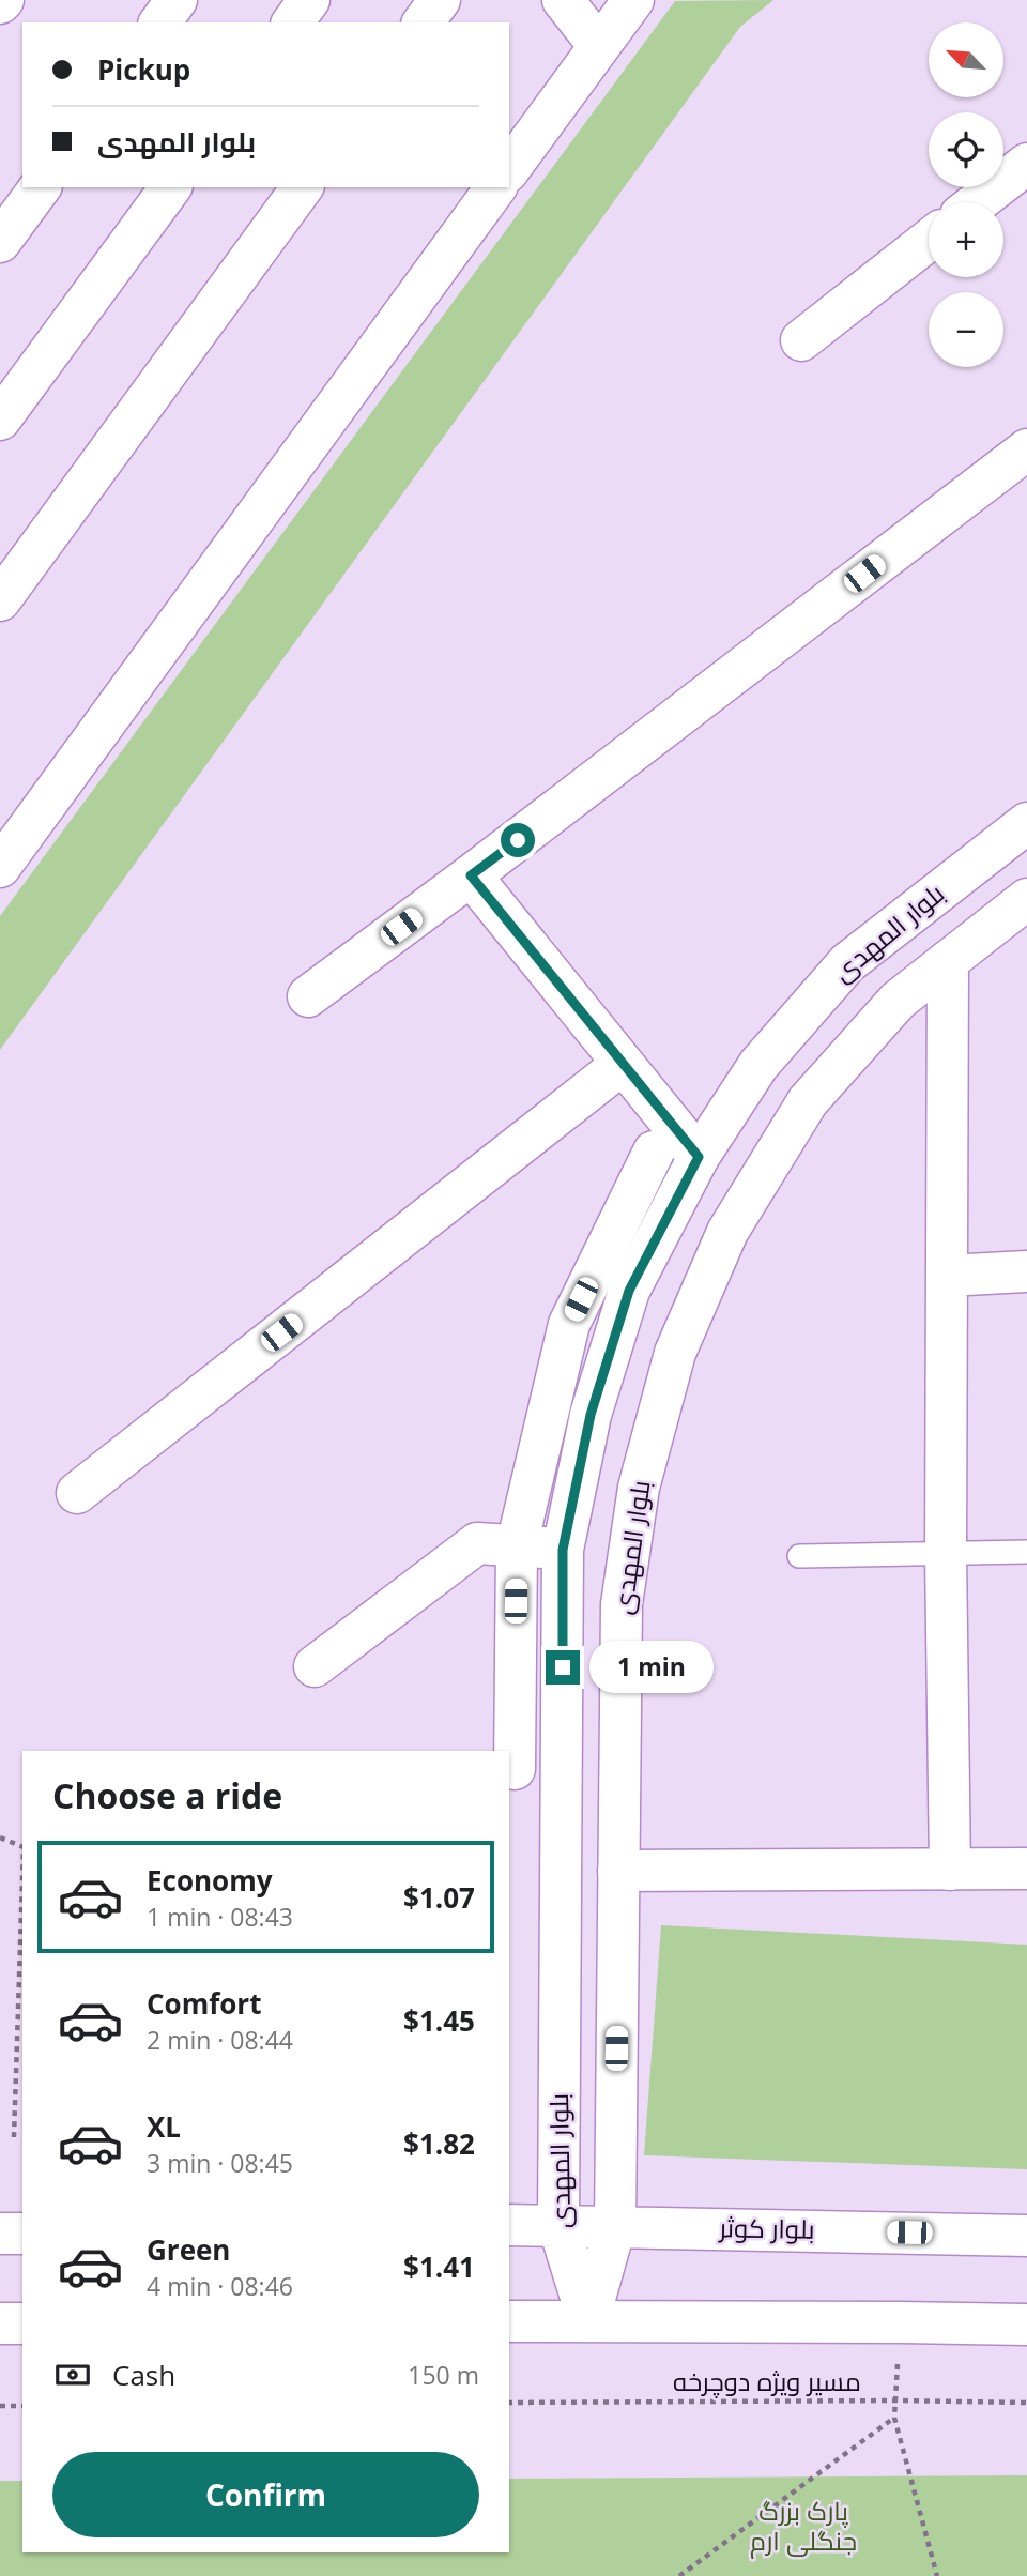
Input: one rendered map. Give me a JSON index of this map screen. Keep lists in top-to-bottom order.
{
  "streets": {
    "street": ["بلوار المهدی", "بلوار کوثر"],
    "path": ["مسیر ویژه دوچرخه"]
  },
  "crossings": [
    ["بلوار المهدی", "بلوار کوثر"]
  ],
  "parks": ["پارک بزرگ جنگلی ارم"],
  "north": "top left",
  "page": {
    "map_buttons": ["+", "−"],
    "banner": ["Pickup", "بلوار المهدی"],
    "bubble": "1 min",
    "heading": "Choose a ride",
    "list": [
      {
        "name": "Economy",
        "note": "1 min · 08:43",
        "value": "$1.07"
      },
      {
        "name": "Comfort",
        "note": "2 min · 08:44",
        "value": "$1.45"
      },
      {
        "name": "XL",
        "note": "3 min · 08:45",
        "value": "$1.82"
      },
      {
        "name": "Green",
        "note": "4 min · 08:46",
        "value": "$1.41"
      }
    ],
    "pay": ["Cash", "150 m"],
    "buttons": "Confirm"
  }
}
